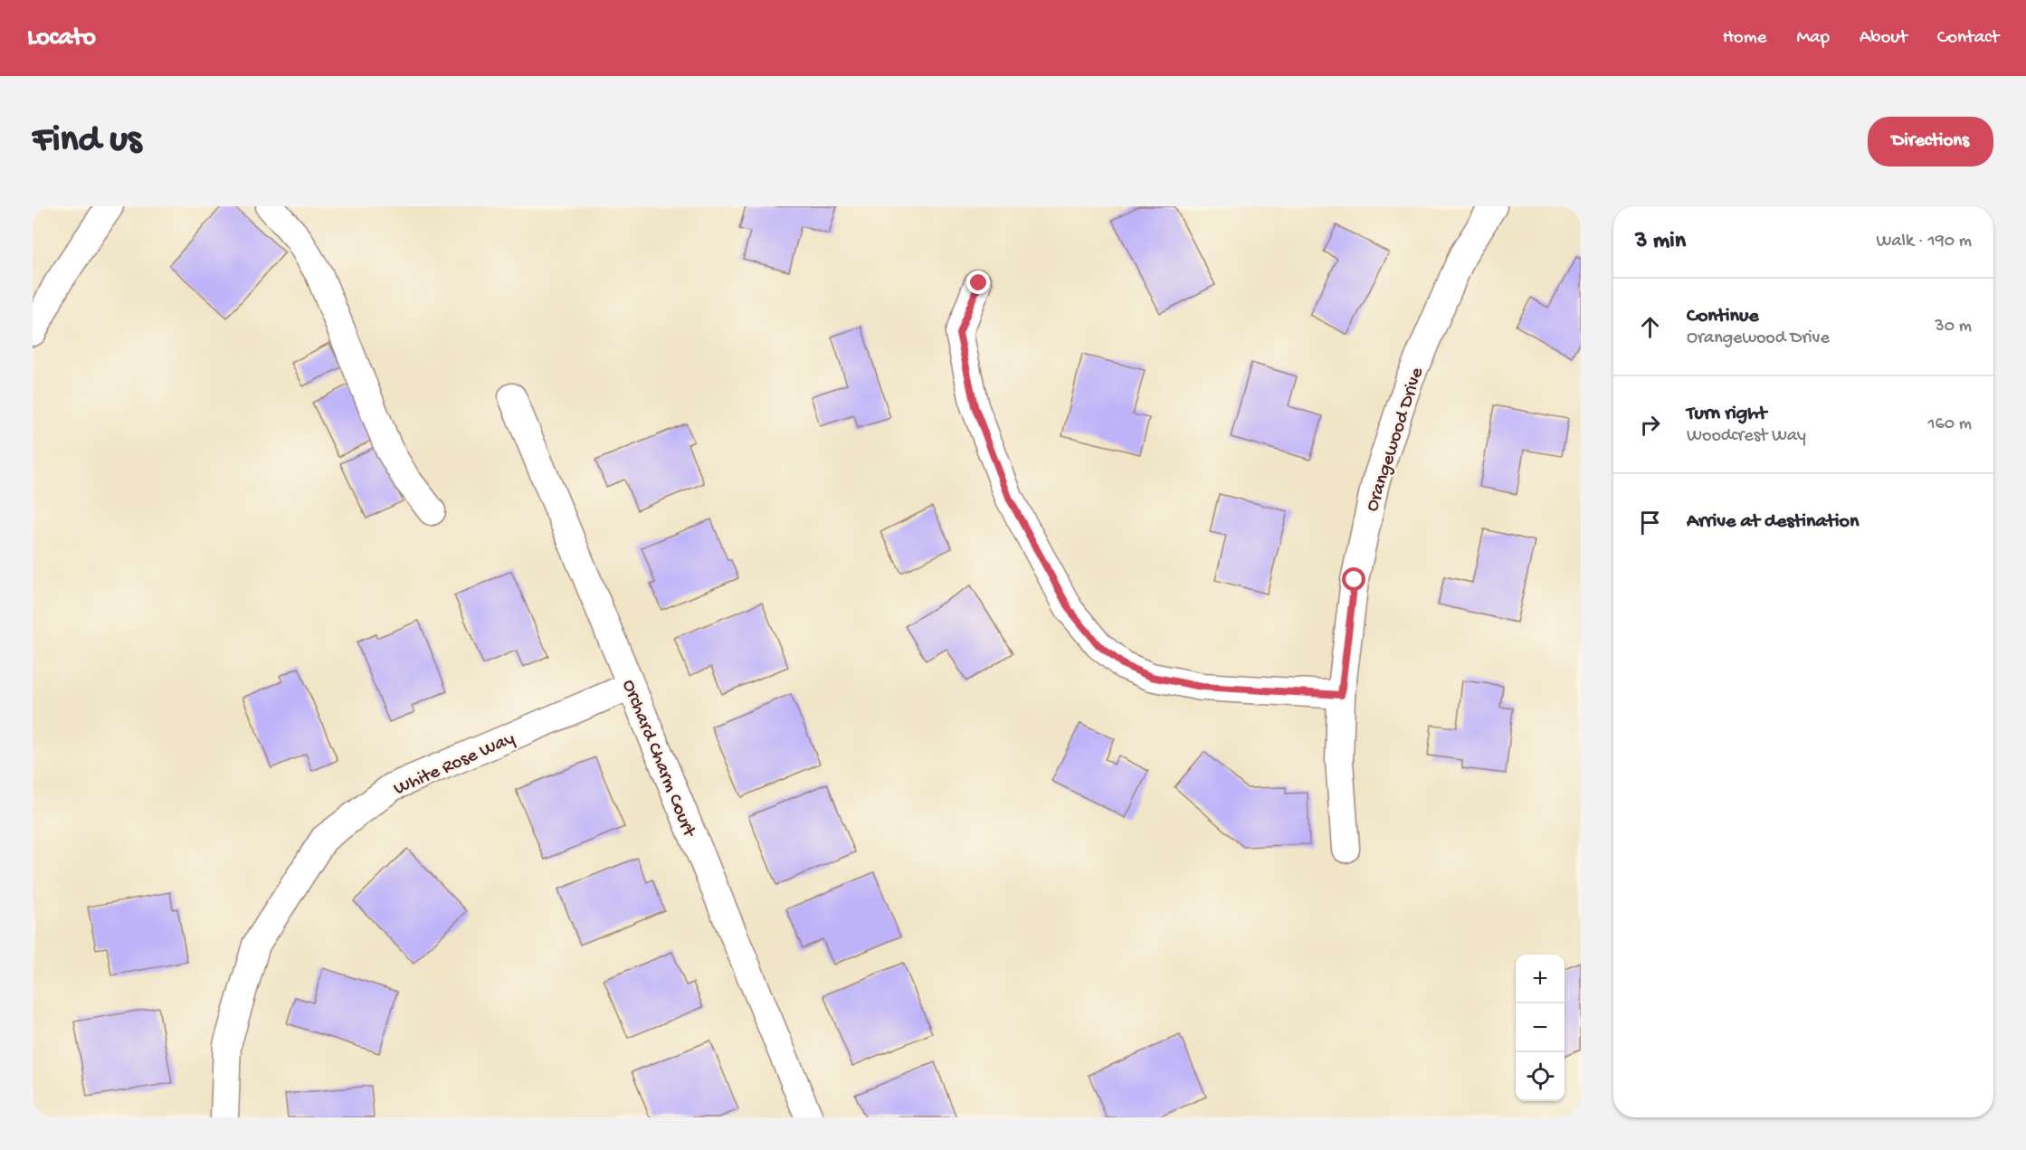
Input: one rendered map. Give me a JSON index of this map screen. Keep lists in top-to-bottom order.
{
  "streets": {
    "street": ["Orangewood Drive", "Orchard Charm Court", "White Rose Way"]
  },
  "crossings": [
    ["Orchard Charm Court", "White Rose Way"]
  ],
  "page": {
    "header": "Locato",
    "nav": [
      "Home",
      "Map",
      "About",
      "Contact"
    ],
    "buttons": "Directions",
    "title": "Find us",
    "heading": ["3 min", "Walk · 190 m"],
    "list": [
      ["Continue", "Orangewood Drive", "30 m"],
      ["Turn right", "Woodcrest Way", "160 m"],
      "Arrive at destination"
    ],
    "map_buttons": ["+", "−"]
  }
}
